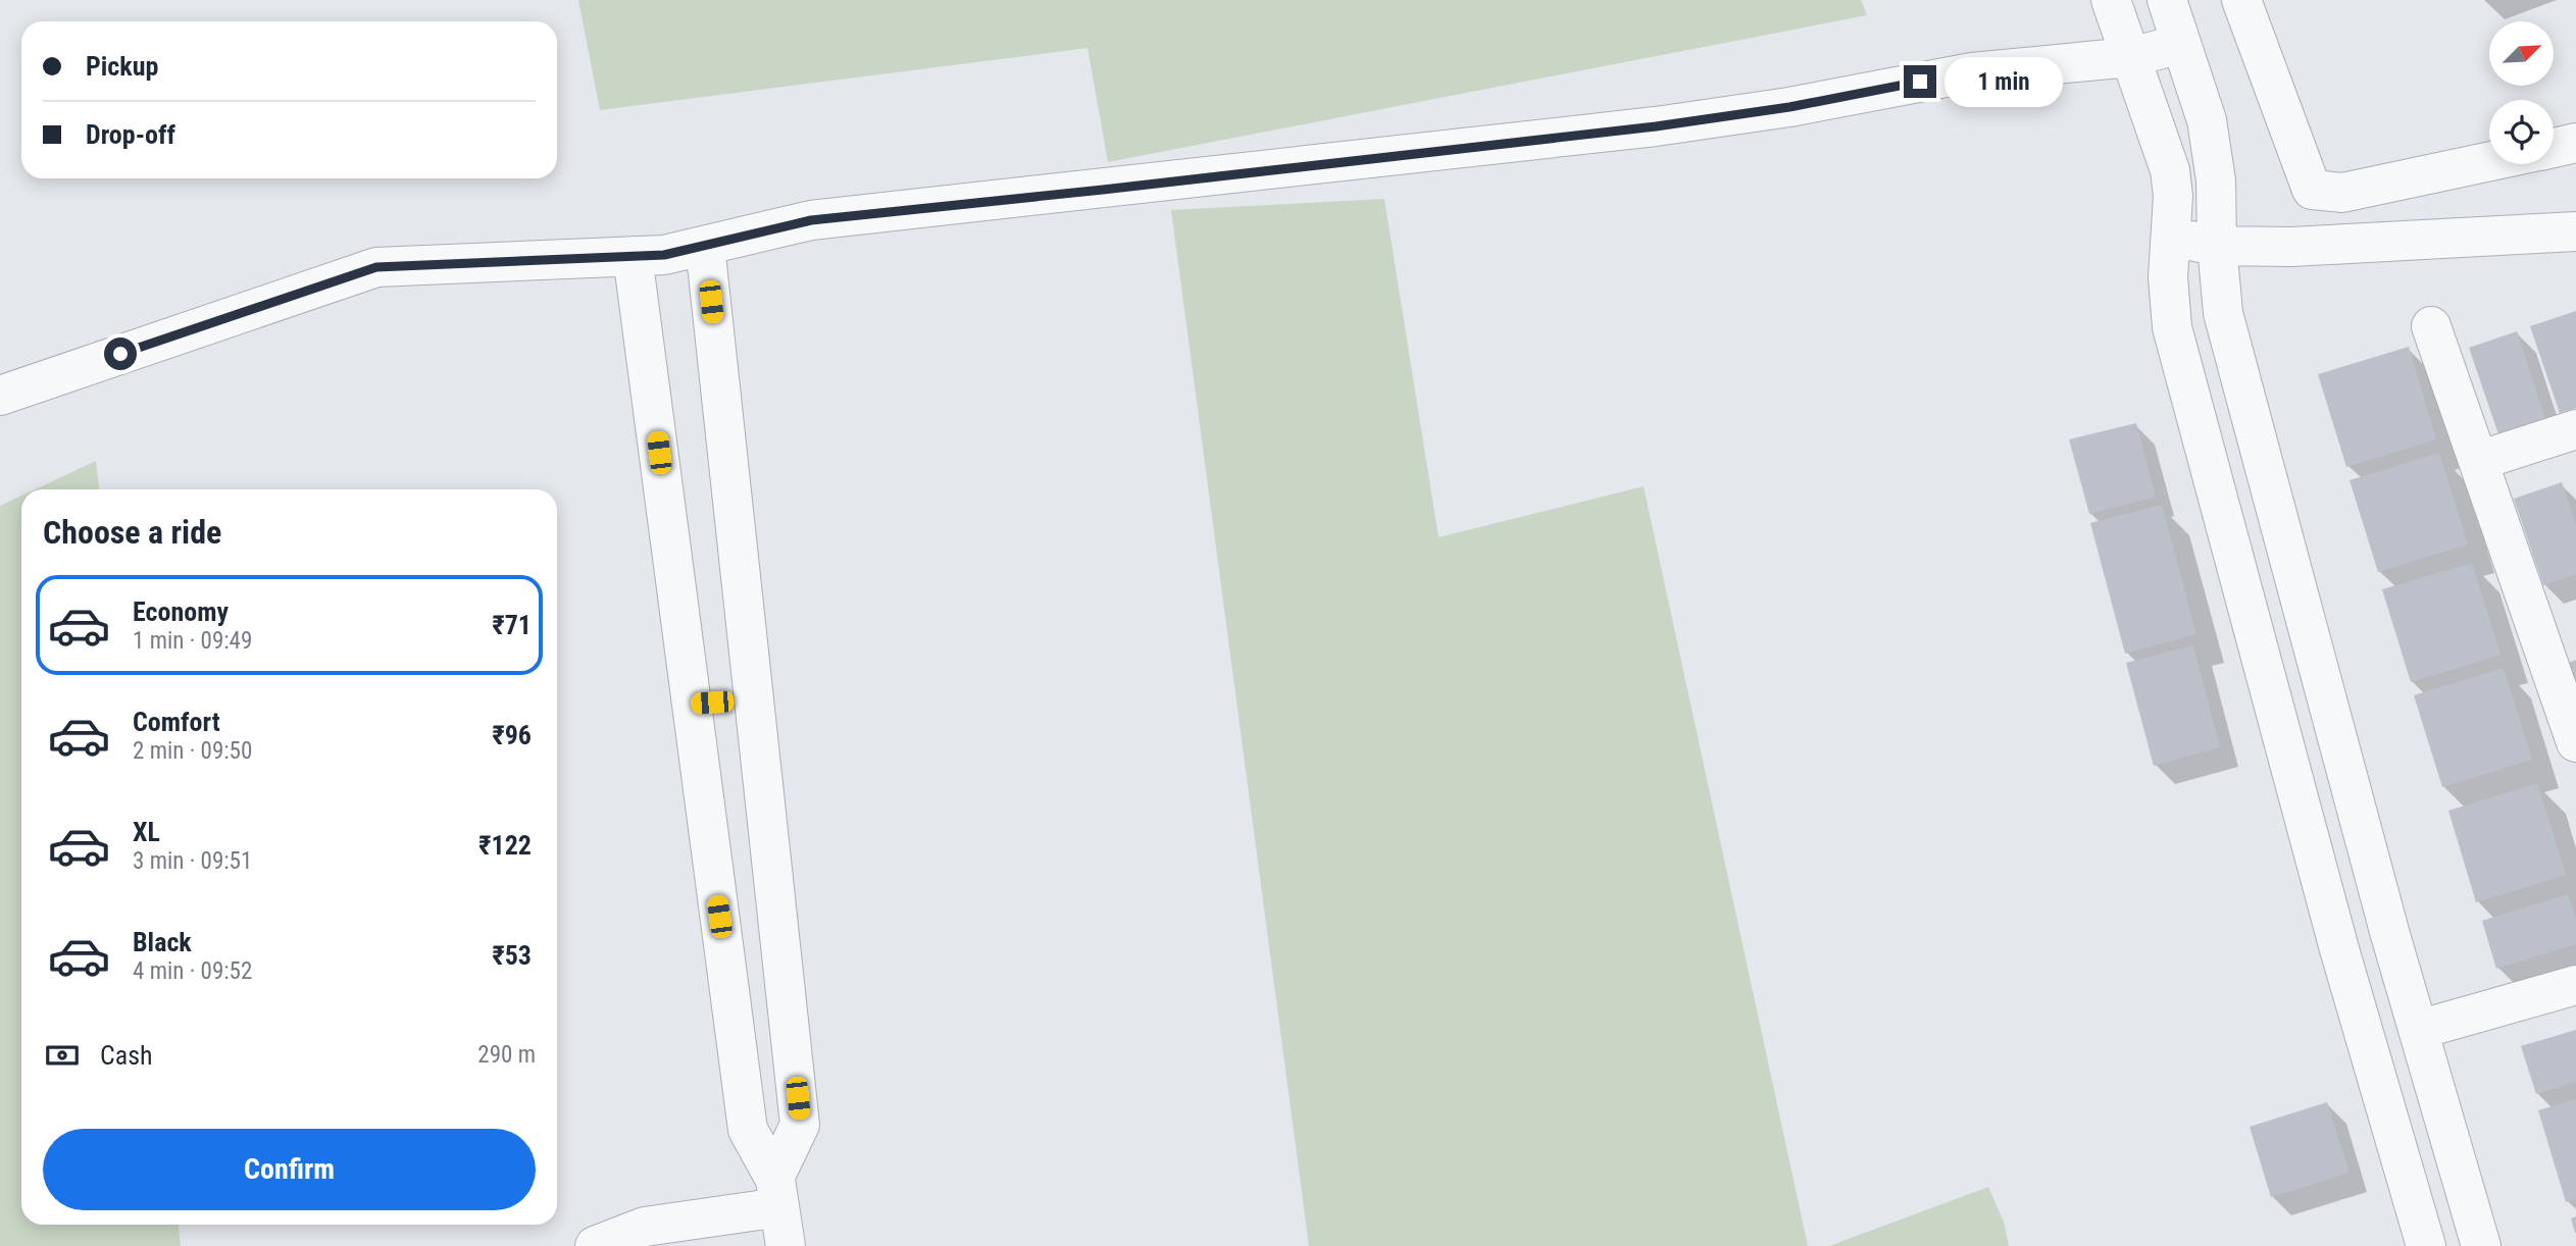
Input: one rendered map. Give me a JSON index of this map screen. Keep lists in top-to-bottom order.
{
  "north": "top right",
  "page": {
    "banner": ["Pickup", "Drop-off"],
    "bubble": "1 min",
    "heading": "Choose a ride",
    "list": [
      {
        "name": "Economy",
        "note": "1 min · 09:49",
        "value": "₹71"
      },
      {
        "name": "Comfort",
        "note": "2 min · 09:50",
        "value": "₹96"
      },
      {
        "name": "XL",
        "note": "3 min · 09:51",
        "value": "₹122"
      },
      {
        "name": "Black",
        "note": "4 min · 09:52",
        "value": "₹53"
      }
    ],
    "pay": ["Cash", "290 m"],
    "buttons": "Confirm"
  }
}
